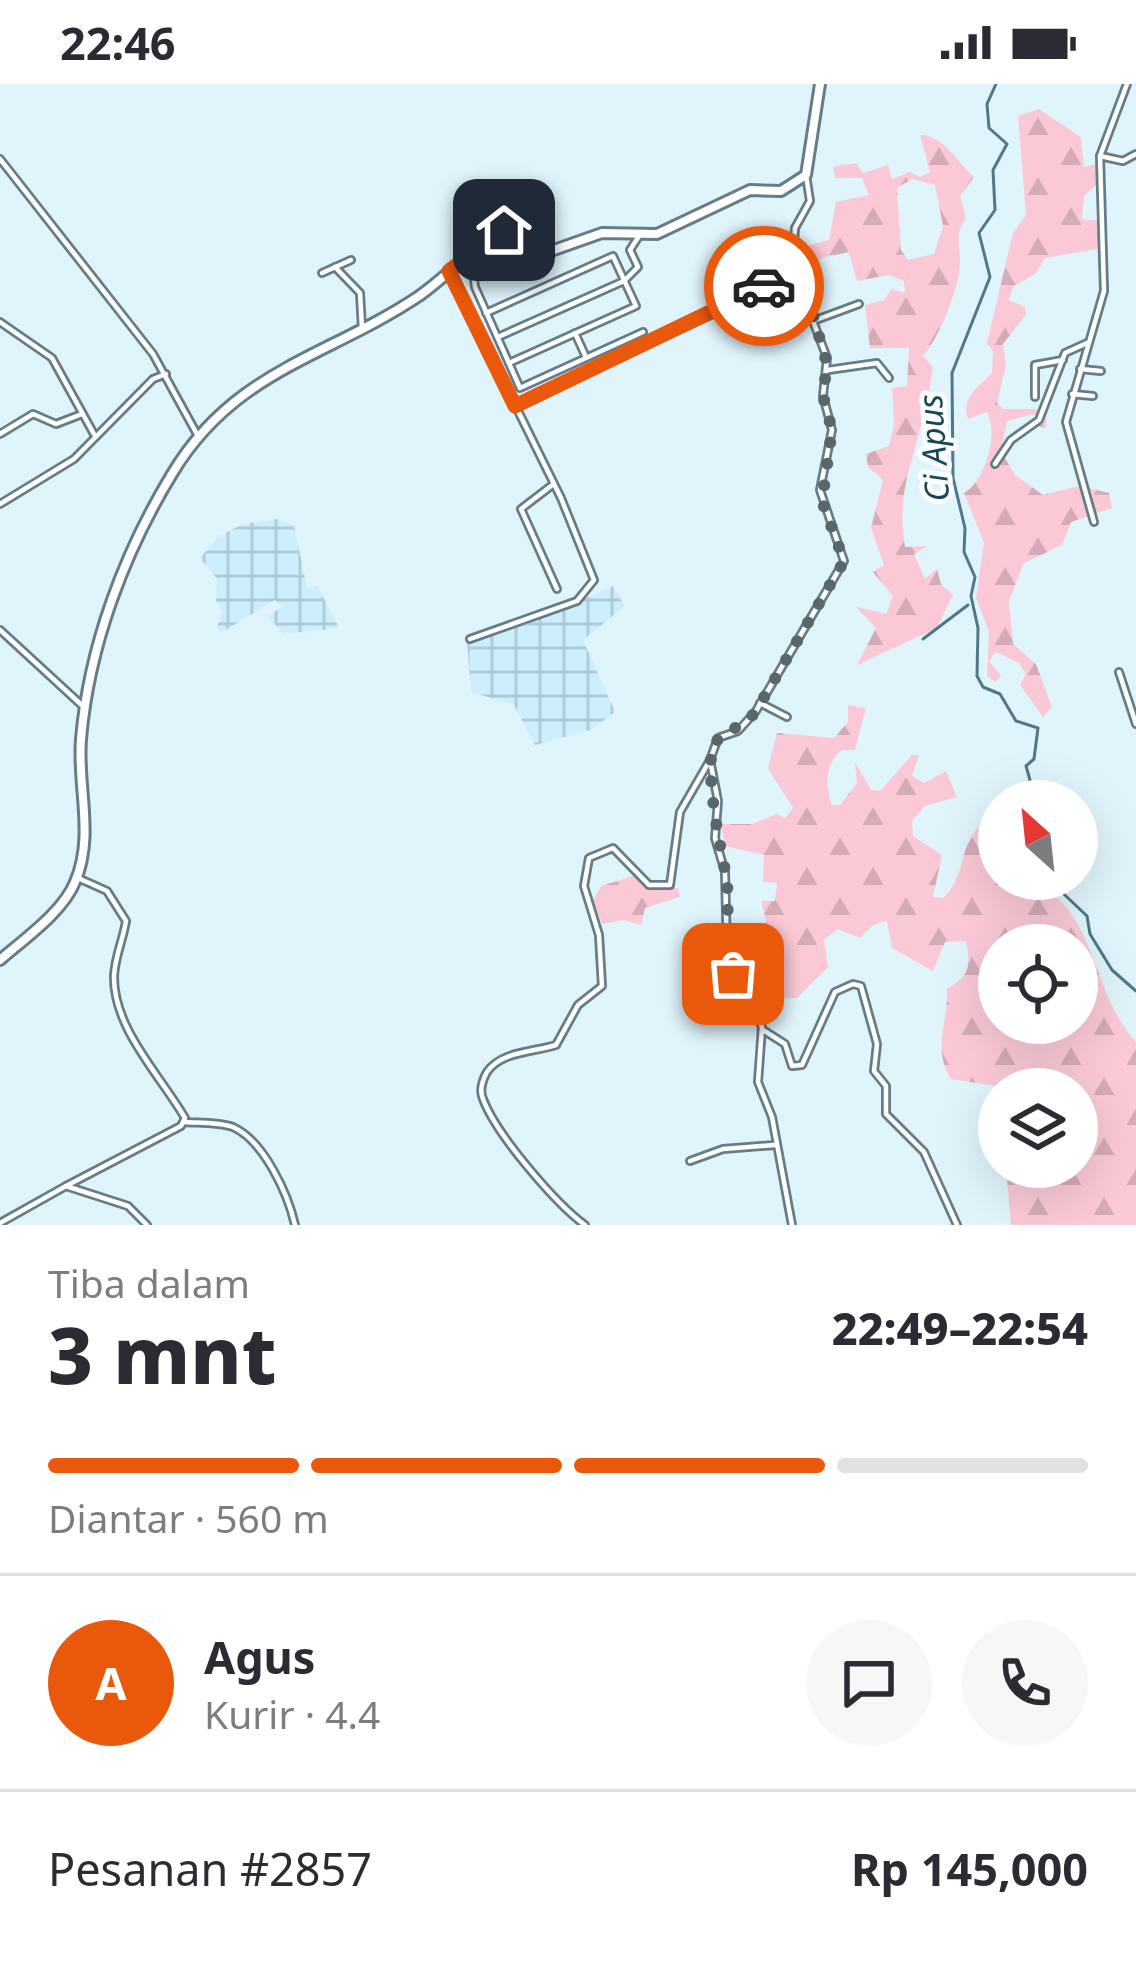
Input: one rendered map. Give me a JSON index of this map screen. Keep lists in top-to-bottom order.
{
  "water": ["Ci Apus"],
  "north": "top left",
  "page": {
    "status": "22:46",
    "heading": ["3 mnt", "Tiba dalam", "22:49–22:54"],
    "panel": [
      "Agus",
      "Kurir · 4.4",
      "Pesanan #2857",
      "Rp 145,000"
    ],
    "bar": "Diantar · 560 m",
    "round": "A"
  }
}
